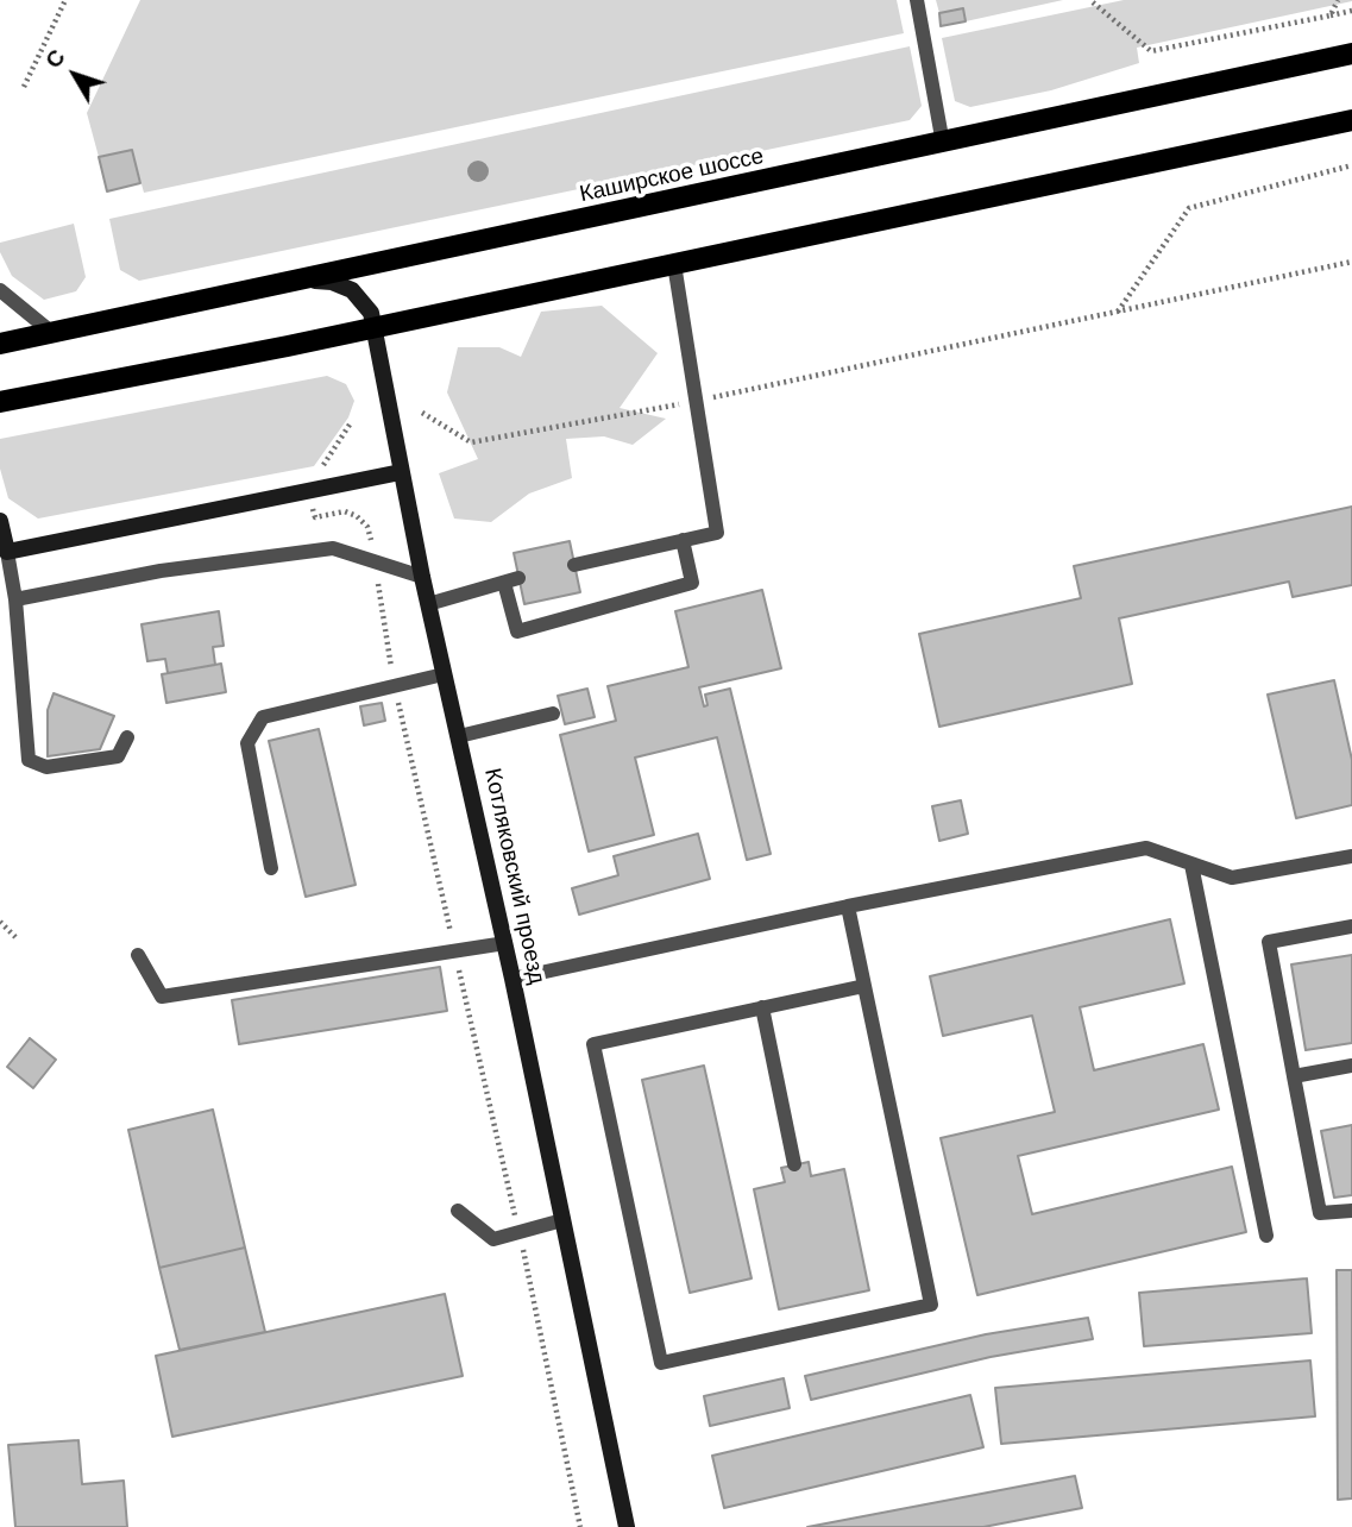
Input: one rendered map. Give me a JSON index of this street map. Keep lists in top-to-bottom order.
{
  "streets": {
    "main road": ["Каширское шоссе", "Котляковский проезд"]
  },
  "crossings": [
    ["Каширское шоссе", "Котляковский проезд"]
  ],
  "north": "top left"
}
